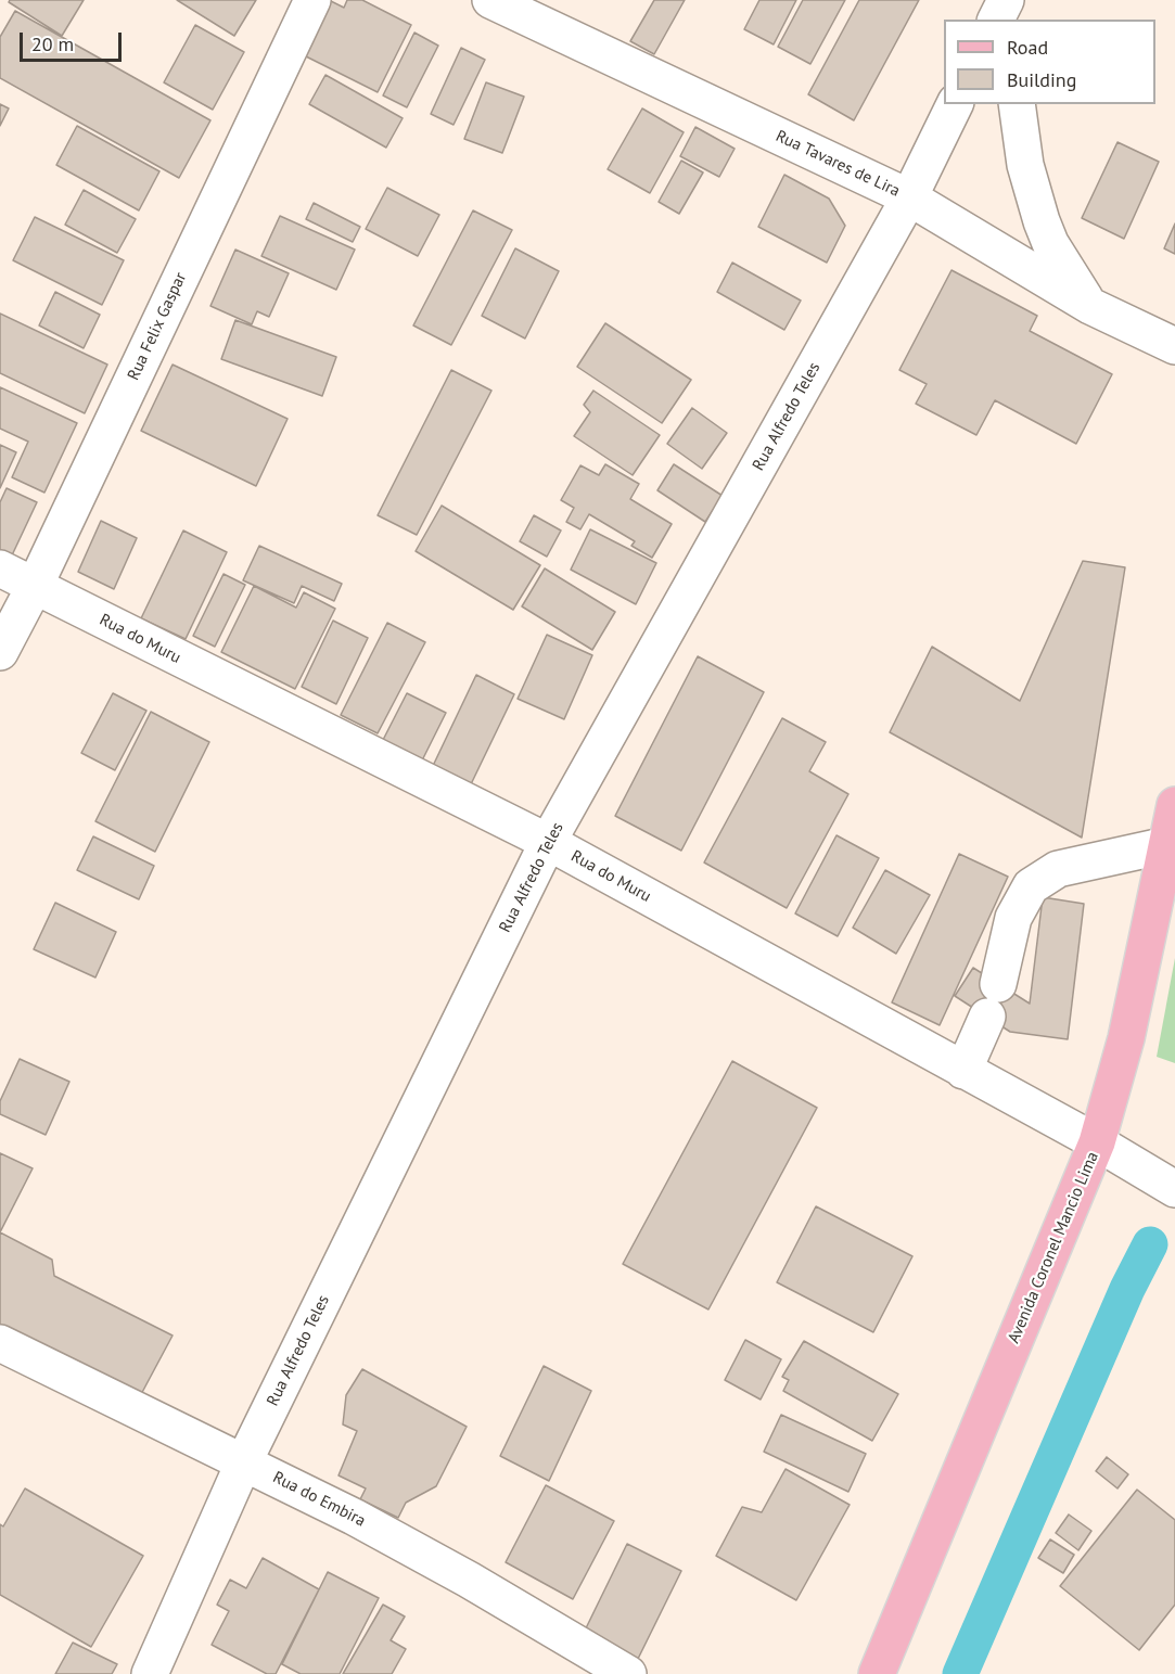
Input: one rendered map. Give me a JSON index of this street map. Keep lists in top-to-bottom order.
{
  "streets": {
    "main road": ["Avenida Coronel Mancio Lima"],
    "street": [
      "Rua Tavares de Lira",
      "Rua Felix Gaspar",
      "Rua Alfredo Teles",
      "Rua do Muru",
      "Rua do Embira"
    ]
  },
  "crossings": [
    ["Rua Tavares de Lira", "Rua Alfredo Teles"],
    ["Rua Felix Gaspar", "Rua do Muru"],
    ["Rua Alfredo Teles", "Rua do Muru"],
    ["Rua Alfredo Teles", "Rua do Embira"],
    ["Rua do Muru", "Avenida Coronel Mancio Lima"]
  ],
  "legend": ["Road", "Building"],
  "scale_bar": "20 m"
}
